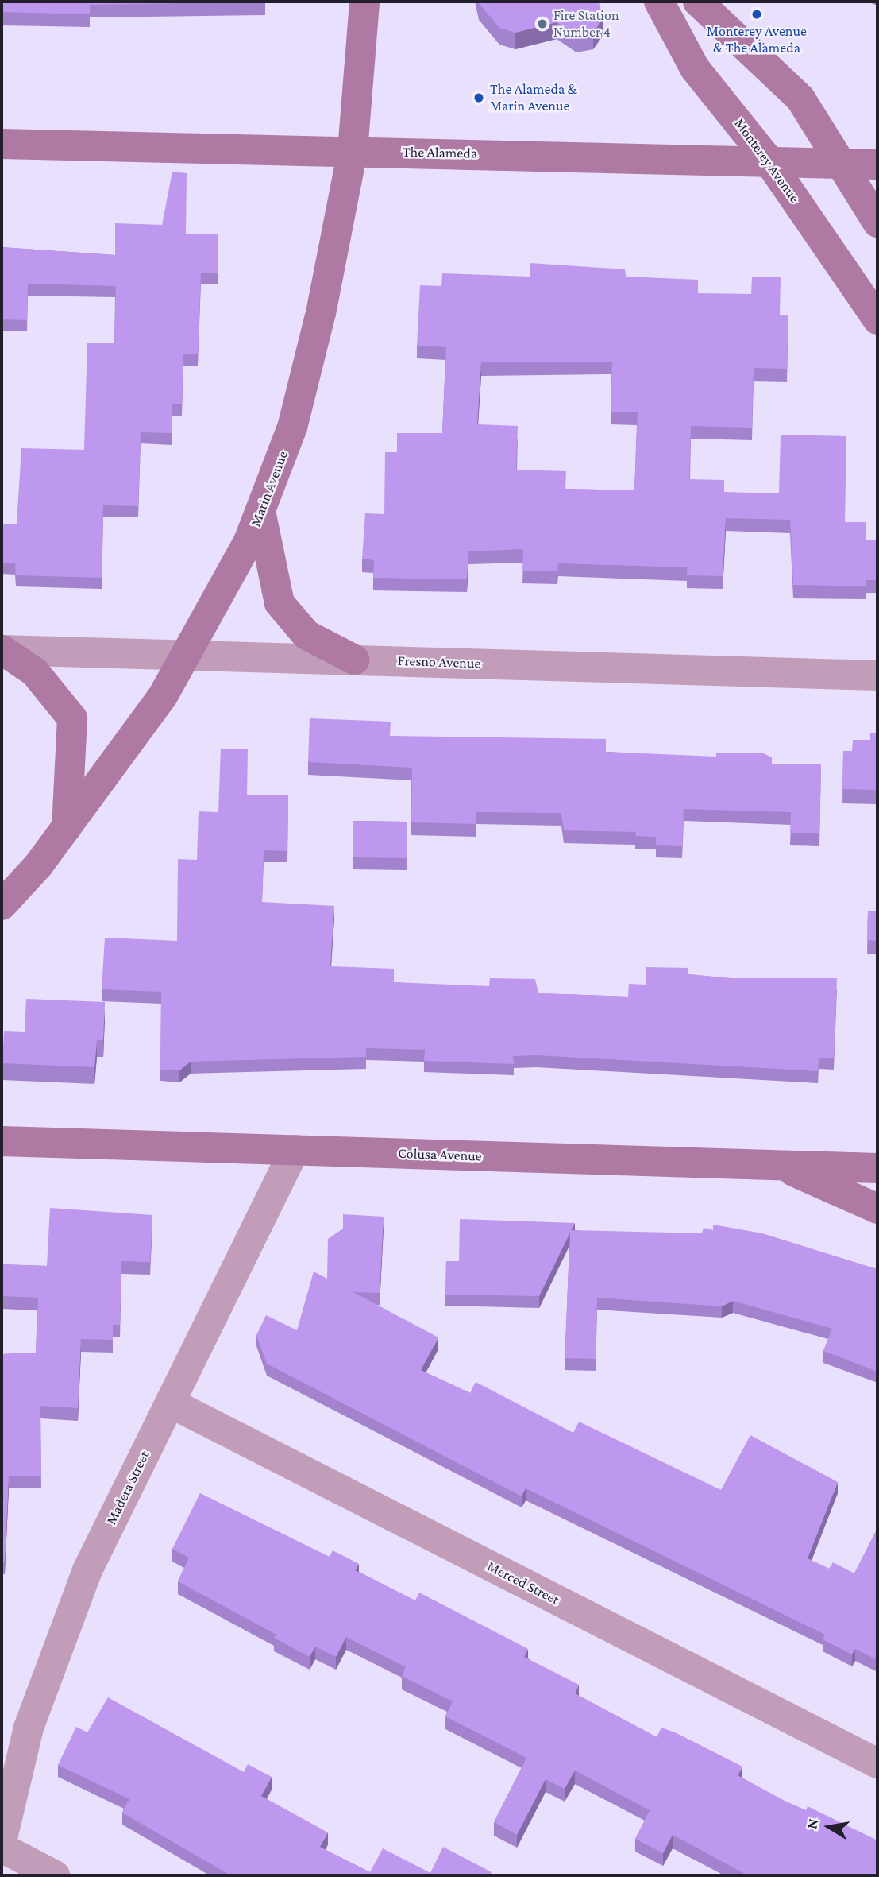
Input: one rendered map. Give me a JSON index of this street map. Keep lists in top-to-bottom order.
{
  "streets": {
    "main road": [
      "The Alameda",
      "Monterey Avenue",
      "Marin Avenue",
      "Colusa Avenue"
    ],
    "street": ["Fresno Avenue", "Madera Street", "Merced Street"]
  },
  "crossings": [
    ["The Alameda", "Monterey Avenue"],
    ["The Alameda", "Marin Avenue"],
    ["Marin Avenue", "Fresno Avenue"],
    ["Colusa Avenue", "Madera Street"],
    ["Madera Street", "Merced Street"]
  ],
  "places": ["Monterey Avenue & The Alameda", "Fire Station Number 4", "The Alameda & Marin Avenue"],
  "north": "left"
}
